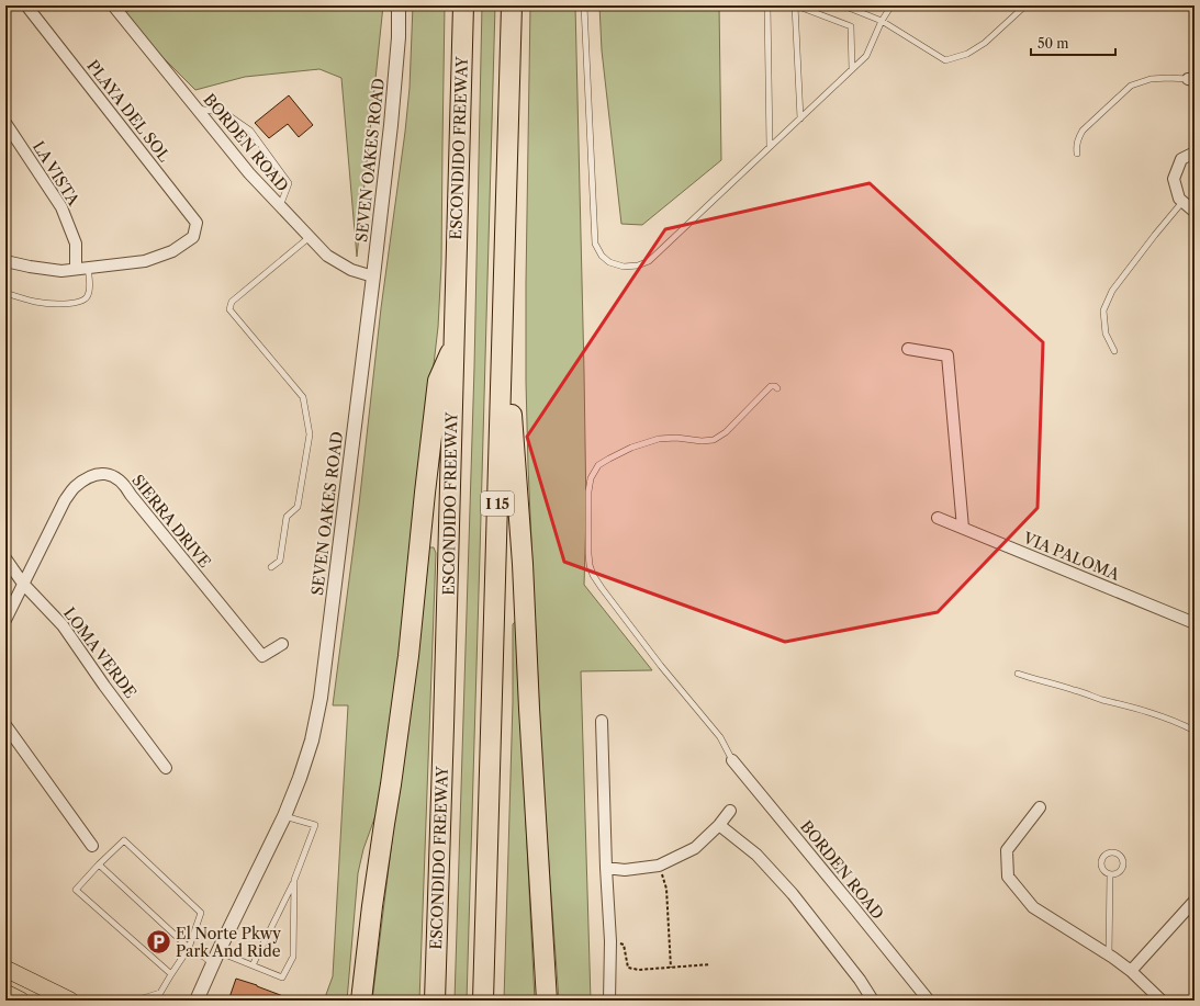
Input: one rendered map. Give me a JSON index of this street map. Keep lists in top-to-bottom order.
{
  "streets": {
    "highway": ["ESCONDIDO FREEWAY", "I 15"],
    "street": [
      "PLAYA DEL SOL",
      "BORDEN ROAD",
      "SEVEN OAKES ROAD",
      "LA VISTA",
      "SIERRA DRIVE",
      "VIA PALOMA",
      "LOMA VERDE"
    ]
  },
  "crossings": [
    ["BORDEN ROAD", "SEVEN OAKES ROAD"],
    ["SIERRA DRIVE", "LOMA VERDE"]
  ],
  "places": {
    "parking": ["El Norte Pkwy Park And Ride"]
  },
  "scale_bar": "50 m"
}
